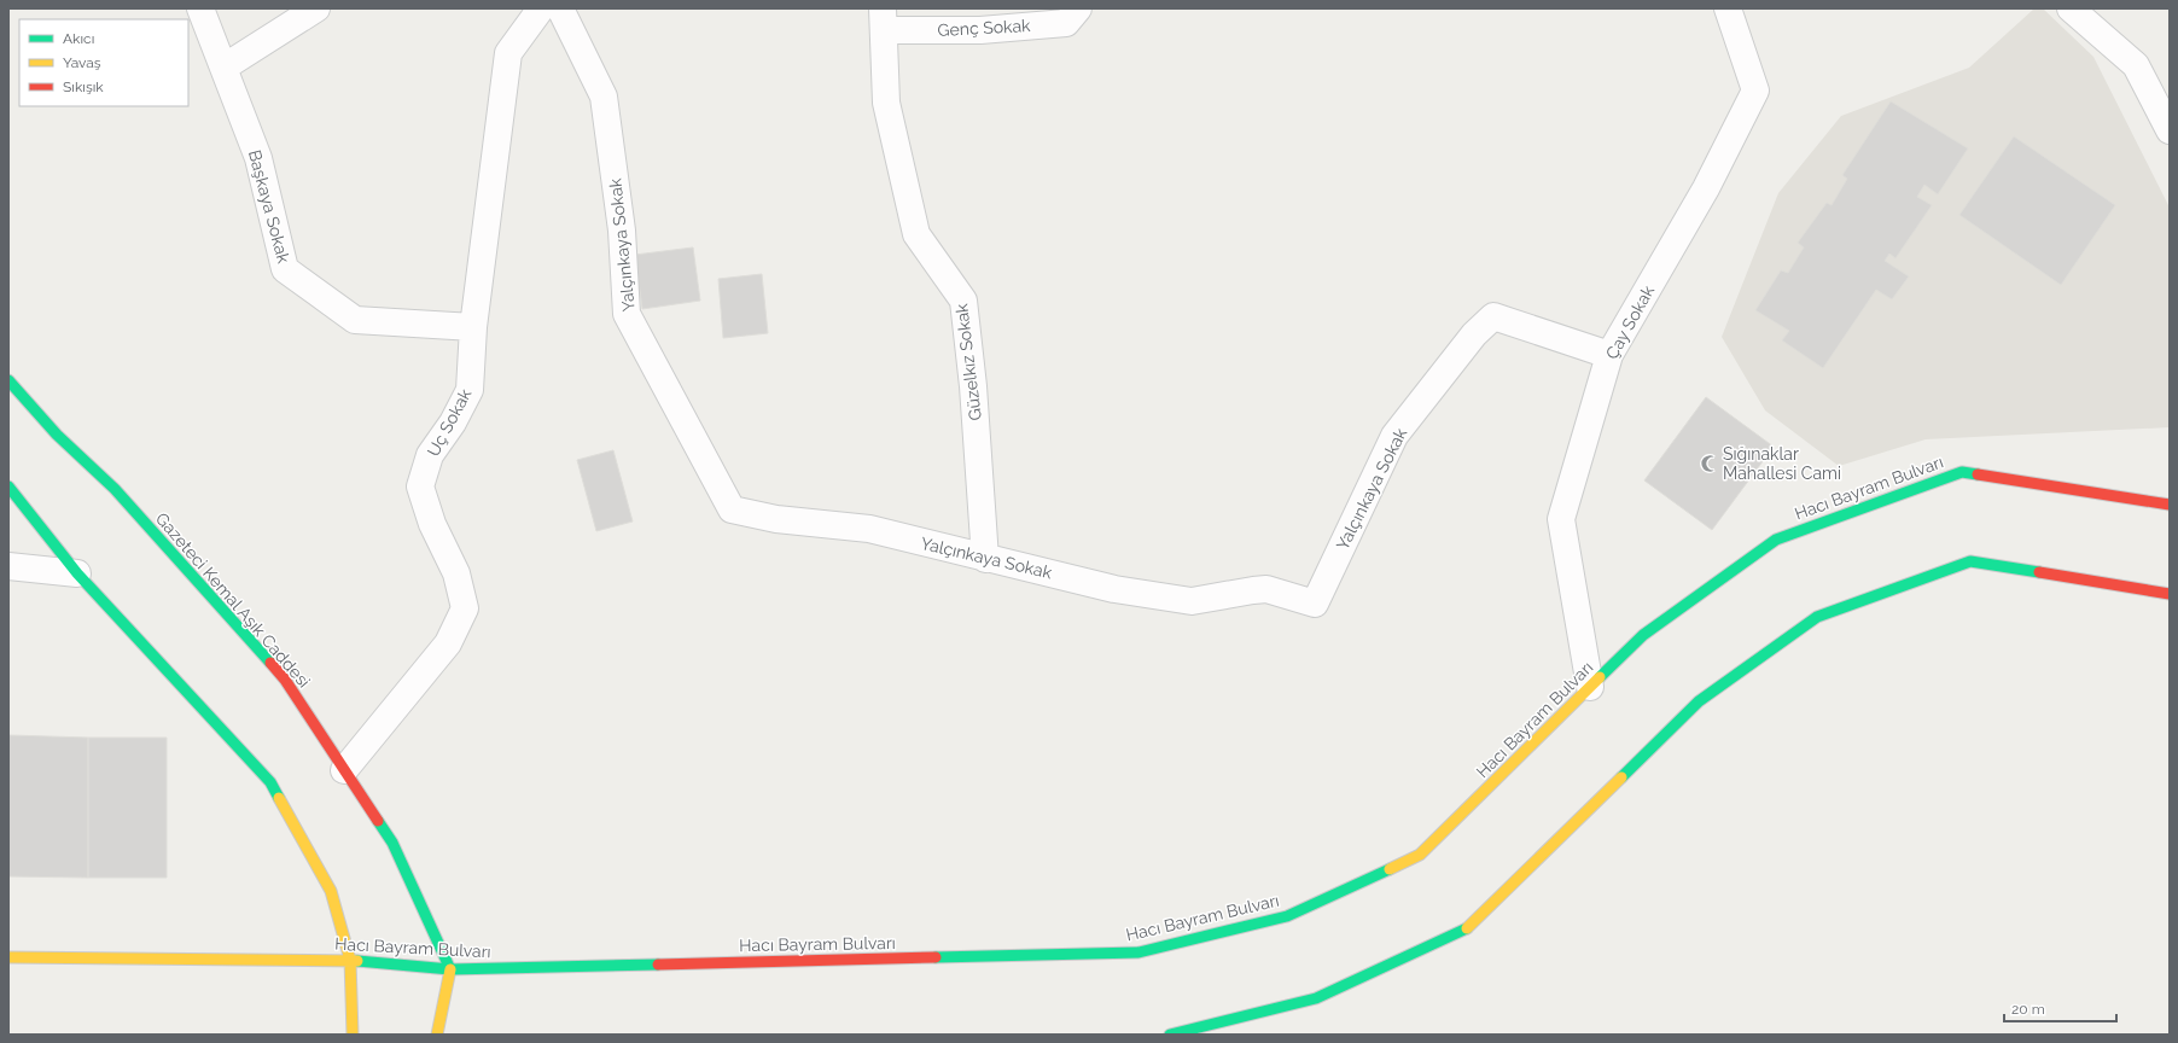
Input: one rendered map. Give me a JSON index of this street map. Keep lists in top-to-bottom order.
{
  "streets": {
    "main road": ["Hacı Bayram Bulvarı", "Gazeteci Kemal Aşık Caddesi"],
    "street": [
      "Genç Sokak",
      "Başkaya Sokak",
      "Yalçınkaya Sokak",
      "Çay Sokak",
      "Güzelkız Sokak",
      "Uç Sokak"
    ]
  },
  "crossings": [
    ["Genç Sokak", "Güzelkız Sokak"],
    ["Başkaya Sokak", "Uç Sokak"],
    ["Yalçınkaya Sokak", "Çay Sokak"],
    ["Yalçınkaya Sokak", "Güzelkız Sokak"],
    ["Çay Sokak", "Hacı Bayram Bulvarı"],
    ["Uç Sokak", "Gazeteci Kemal Aşık Caddesi"],
    ["Hacı Bayram Bulvarı", "Gazeteci Kemal Aşık Caddesi"]
  ],
  "places": {
    "mosque": ["Sığınaklar Mahallesi Cami"]
  },
  "legend": ["Akıcı", "Yavaş", "Sıkışık"],
  "scale_bar": "20 m"
}
